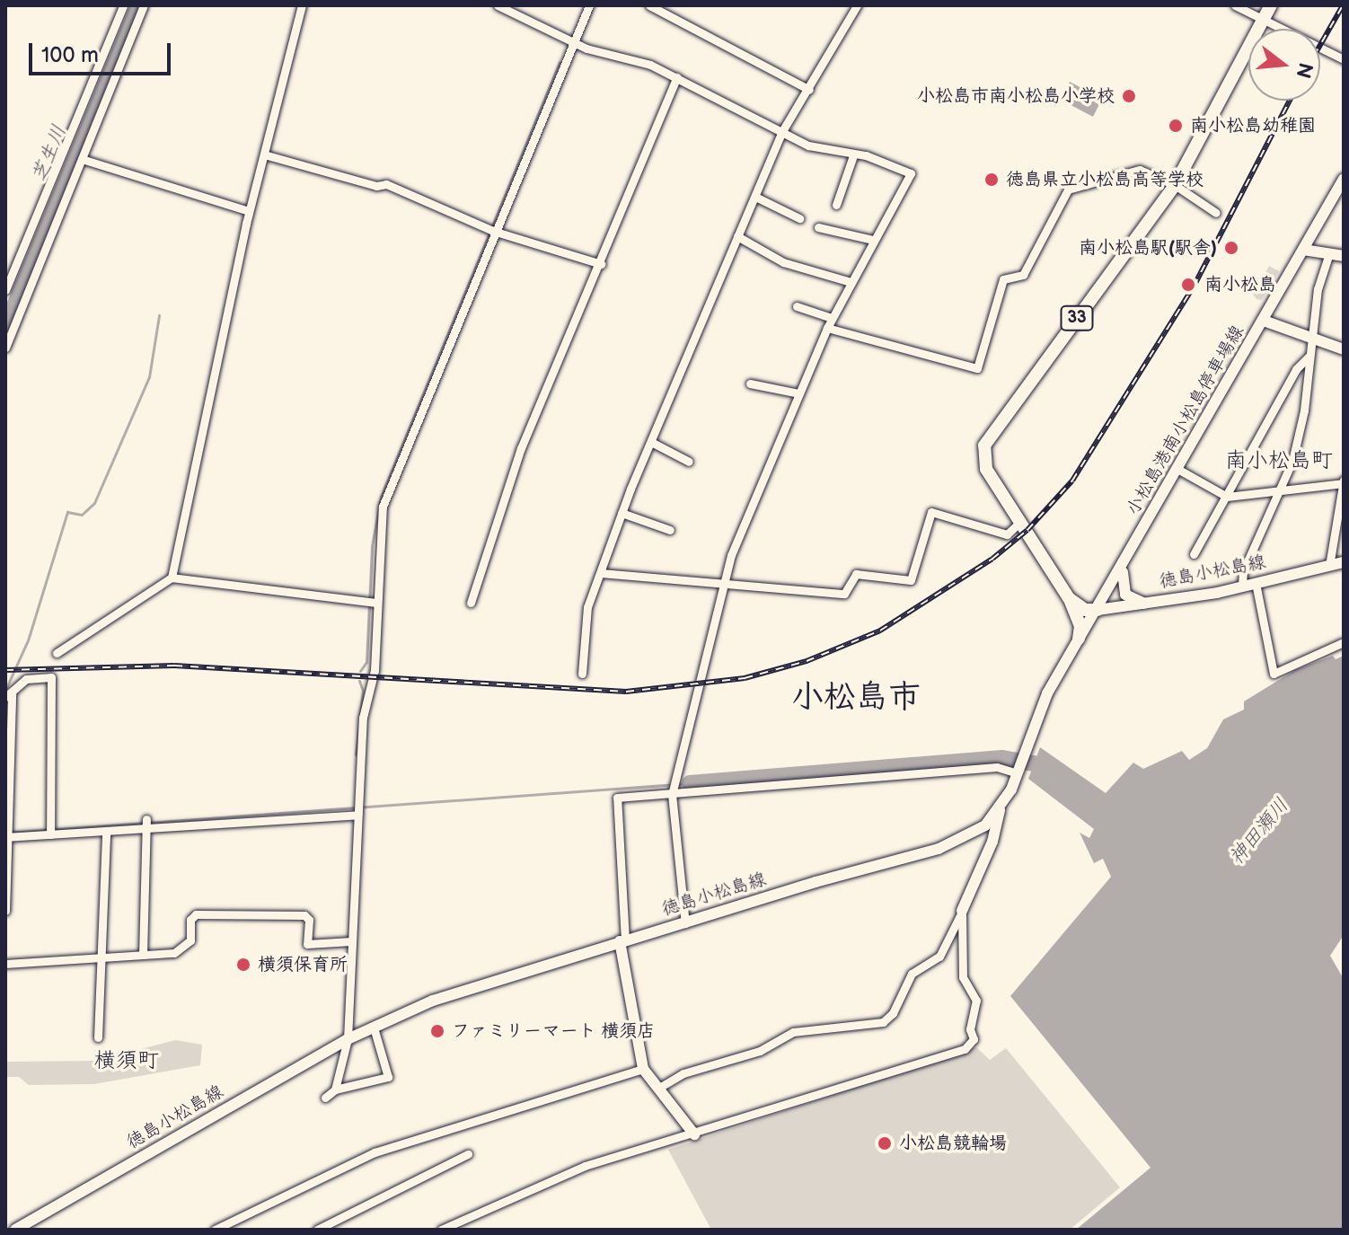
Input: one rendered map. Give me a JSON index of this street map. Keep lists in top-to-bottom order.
{
  "streets": {
    "main road": ["33", "小松島港南小松島停車場線", "徳島小松島線"]
  },
  "crossings": [
    ["33", "徳島小松島線"],
    ["小松島港南小松島停車場線", "徳島小松島線"]
  ],
  "districts": ["南小松島町", "小松島市", "横須町"],
  "water": ["芝生川", "神田瀬川"],
  "places": [
    "小松島市南小松島小学校",
    "南小松島幼稚園",
    "徳島県立小松島高等学校",
    "南小松島駅(駅舎)",
    "南小松島",
    "横須保育所",
    "ファミリーマート 横須店",
    "小松島競輪場"
  ],
  "scale_bar": "100 m",
  "north": "right"
}
